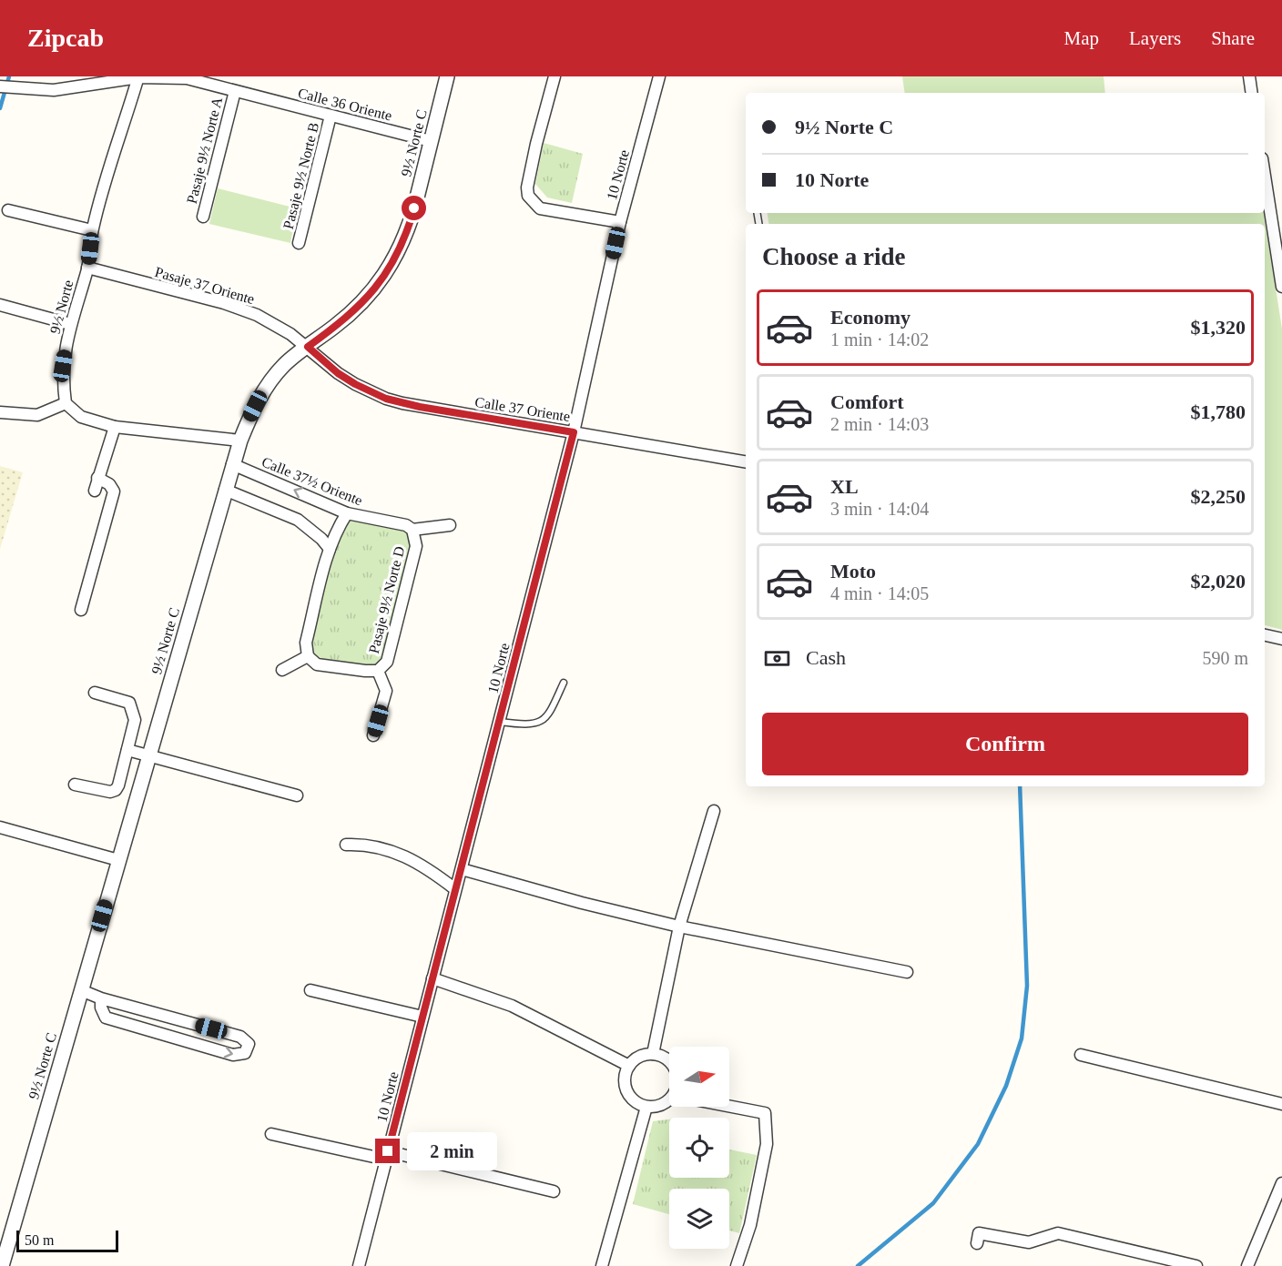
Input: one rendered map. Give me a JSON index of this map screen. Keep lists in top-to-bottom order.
{
  "streets": {
    "street": [
      "Calle 36 Oriente",
      "9½ Norte C",
      "Pasaje 9½ Norte A",
      "10 Norte",
      "Pasaje 9½ Norte B",
      "Pasaje 37 Oriente",
      "9½ Norte",
      "Calle 37 Oriente",
      "Calle 37½ Oriente",
      "Pasaje 9½ Norte D"
    ]
  },
  "crossings": [
    ["Calle 36 Oriente", "9½ Norte C"],
    ["Calle 36 Oriente", "Pasaje 9½ Norte A"],
    ["Calle 36 Oriente", "Pasaje 9½ Norte B"],
    ["Calle 36 Oriente", "9½ Norte"],
    ["9½ Norte C", "Pasaje 37 Oriente"],
    ["9½ Norte C", "Calle 37 Oriente"],
    ["9½ Norte C", "Calle 37½ Oriente"],
    ["10 Norte", "Calle 37 Oriente"],
    ["Pasaje 37 Oriente", "9½ Norte"],
    ["Pasaje 37 Oriente", "Calle 37 Oriente"],
    ["Calle 37½ Oriente", "Pasaje 9½ Norte D"]
  ],
  "scale_bar": "50 m",
  "north": "right",
  "page": {
    "header": "Zipcab",
    "nav": ["Map", "Layers", "Share"],
    "banner": ["9½ Norte C", "10 Norte"],
    "heading": "Choose a ride",
    "list": [
      {
        "name": "Economy",
        "note": "1 min · 14:02",
        "value": "$1,320"
      },
      {
        "name": "Comfort",
        "note": "2 min · 14:03",
        "value": "$1,780"
      },
      {
        "name": "XL",
        "note": "3 min · 14:04",
        "value": "$2,250"
      },
      {
        "name": "Moto",
        "note": "4 min · 14:05",
        "value": "$2,020"
      }
    ],
    "pay": ["Cash", "590 m"],
    "buttons": "Confirm",
    "bubble": "2 min",
    "scale": "50 m"
  }
}
